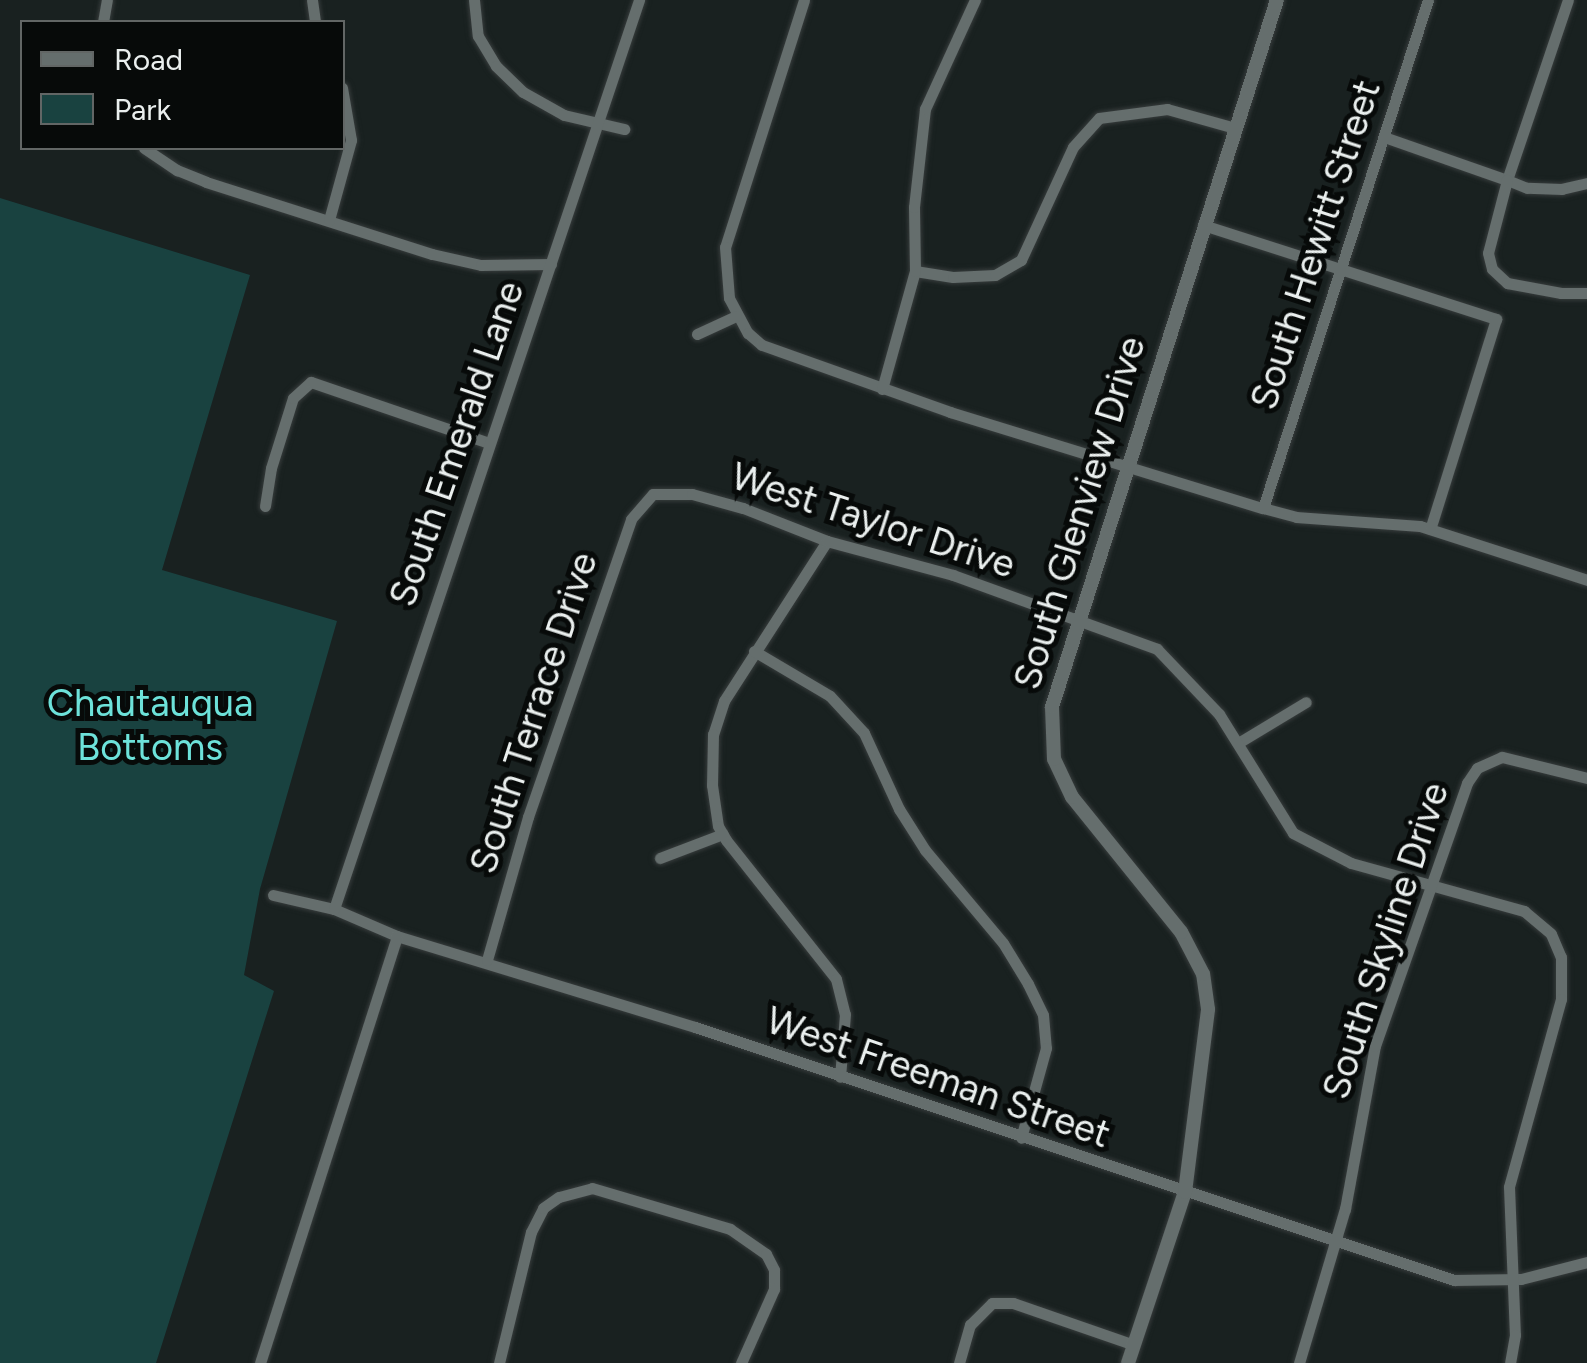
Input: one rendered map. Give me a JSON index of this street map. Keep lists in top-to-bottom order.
{
  "streets": {
    "street": [
      "South Hewitt Street",
      "South Emerald Lane",
      "South Glenview Drive",
      "West Taylor Drive",
      "South Terrace Drive",
      "South Skyline Drive",
      "West Freeman Street"
    ]
  },
  "crossings": [
    ["South Emerald Lane", "West Freeman Street"],
    ["South Glenview Drive", "West Taylor Drive"],
    ["South Glenview Drive", "West Freeman Street"],
    ["West Taylor Drive", "South Terrace Drive"],
    ["West Taylor Drive", "South Skyline Drive"],
    ["West Taylor Drive", "West Freeman Street"],
    ["South Terrace Drive", "West Freeman Street"],
    ["South Skyline Drive", "West Freeman Street"]
  ],
  "parks": ["Chautauqua Bottoms"],
  "legend": ["Road", "Park"]
}
